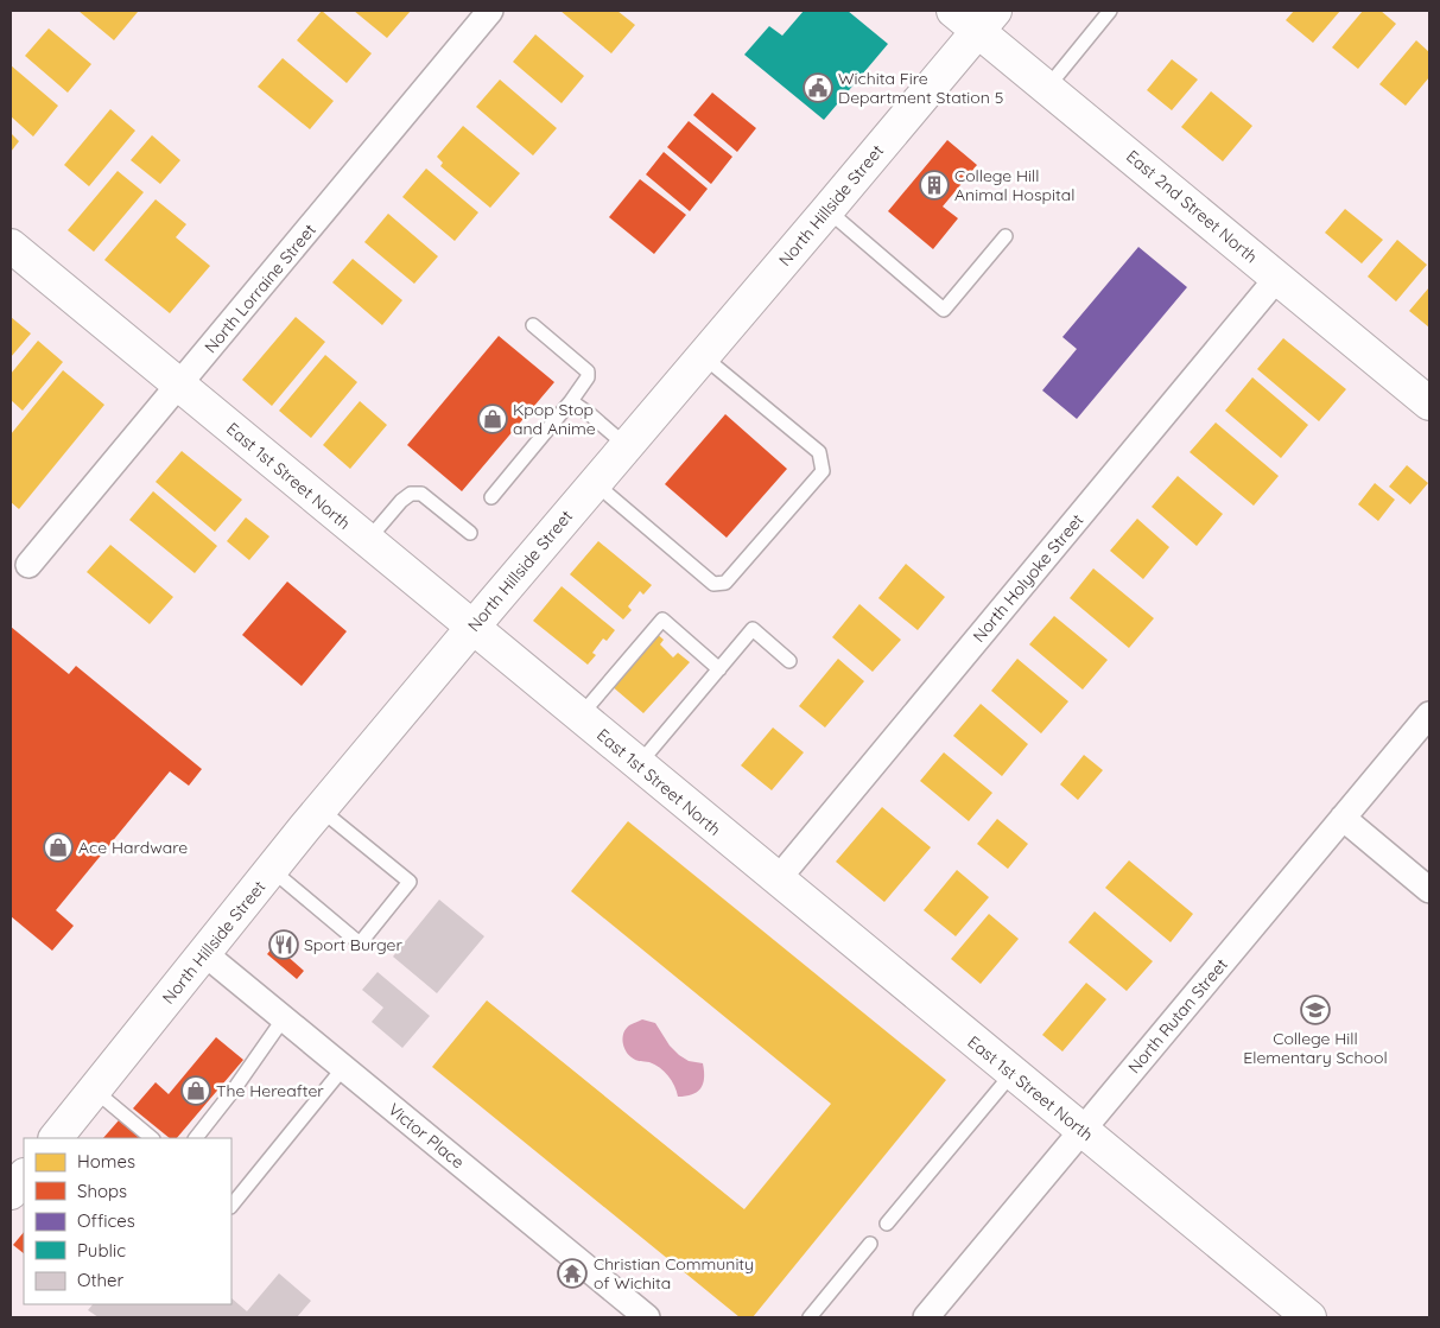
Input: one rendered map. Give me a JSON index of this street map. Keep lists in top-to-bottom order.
{
  "streets": {
    "street": [
      "North Hillside Street",
      "East 2nd Street North",
      "North Lorraine Street",
      "East 1st Street North",
      "North Holyoke Street",
      "North Rutan Street",
      "Victor Place"
    ]
  },
  "crossings": [
    ["North Hillside Street", "East 2nd Street North"],
    ["North Hillside Street", "East 1st Street North"],
    ["North Hillside Street", "Victor Place"],
    ["East 2nd Street North", "North Holyoke Street"],
    ["North Lorraine Street", "East 1st Street North"],
    ["East 1st Street North", "North Holyoke Street"],
    ["East 1st Street North", "North Rutan Street"]
  ],
  "places": {
    "public building": ["Wichita Fire Department Station 5"],
    "building": ["College Hill Animal Hospital"],
    "shop": ["Kpop Stop and Anime", "Ace Hardware", "The Hereafter"],
    "restaurant": ["Sport Burger"],
    "school or university": ["College Hill Elementary School"],
    "temple": ["Christian Community of Wichita"]
  },
  "legend": [
    "Homes",
    "Shops",
    "Offices",
    "Public",
    "Other"
  ]
}
